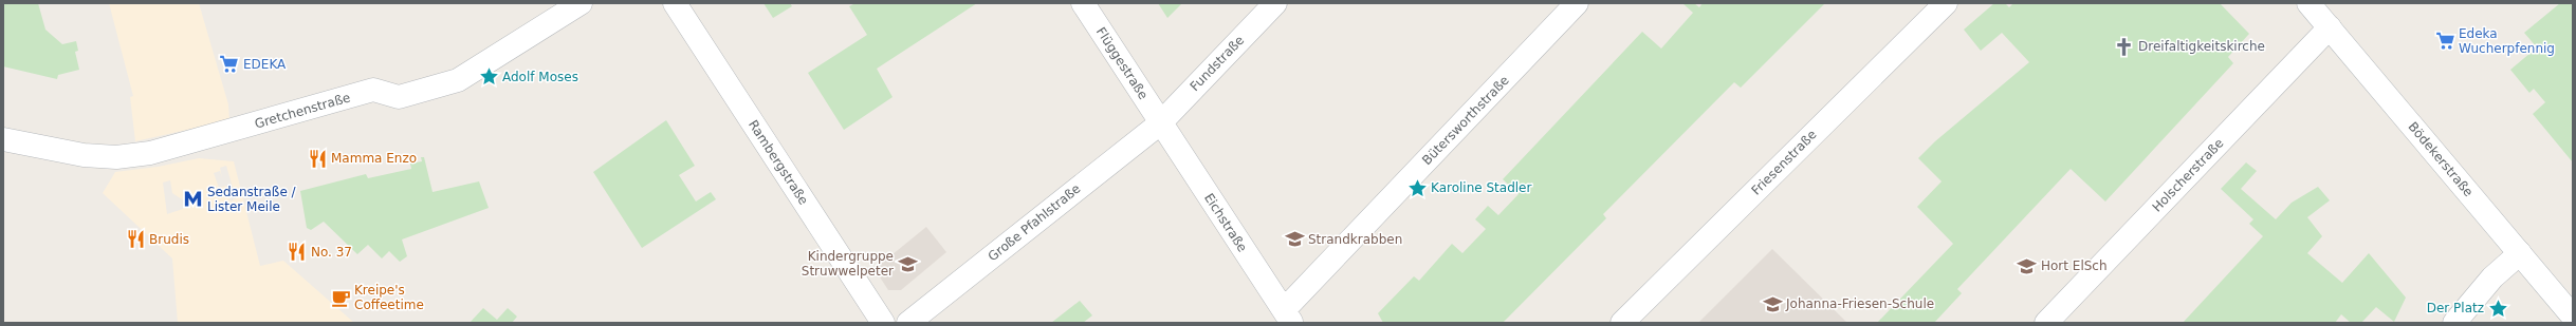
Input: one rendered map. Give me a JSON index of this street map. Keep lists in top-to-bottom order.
{
  "streets": {
    "street": [
      "Flüggestraße",
      "Fundstraße",
      "Gretchenstraße",
      "Bütersworthstraße",
      "Bödekerstraße",
      "Rambergstraße",
      "Friesenstraße",
      "Holscherstraße",
      "Große Pfahlstraße",
      "Eichstraße"
    ]
  },
  "crossings": [
    ["Flüggestraße", "Fundstraße"],
    ["Flüggestraße", "Große Pfahlstraße"],
    ["Flüggestraße", "Eichstraße"],
    ["Fundstraße", "Große Pfahlstraße"],
    ["Fundstraße", "Eichstraße"],
    ["Bütersworthstraße", "Eichstraße"],
    ["Bödekerstraße", "Holscherstraße"],
    ["Große Pfahlstraße", "Eichstraße"]
  ],
  "places": {
    "supermarket": ["Edeka Wucherpfennig", "EDEKA"],
    "church": ["Dreifaltigkeitskirche"],
    "place": ["Adolf Moses", "Karoline Stadler", "Der Platz"],
    "restaurant": ["Mamma Enzo", "Brudis", "No. 37"],
    "metro station": ["Sedanstraße / Lister Meile"],
    "school or university": [
      "Strandkrabben",
      "Kindergruppe Struwwelpeter",
      "Hort ElSch",
      "Johanna-Friesen-Schule"
    ],
    "cafe": ["Kreipe's Coffeetime"]
  }
}
